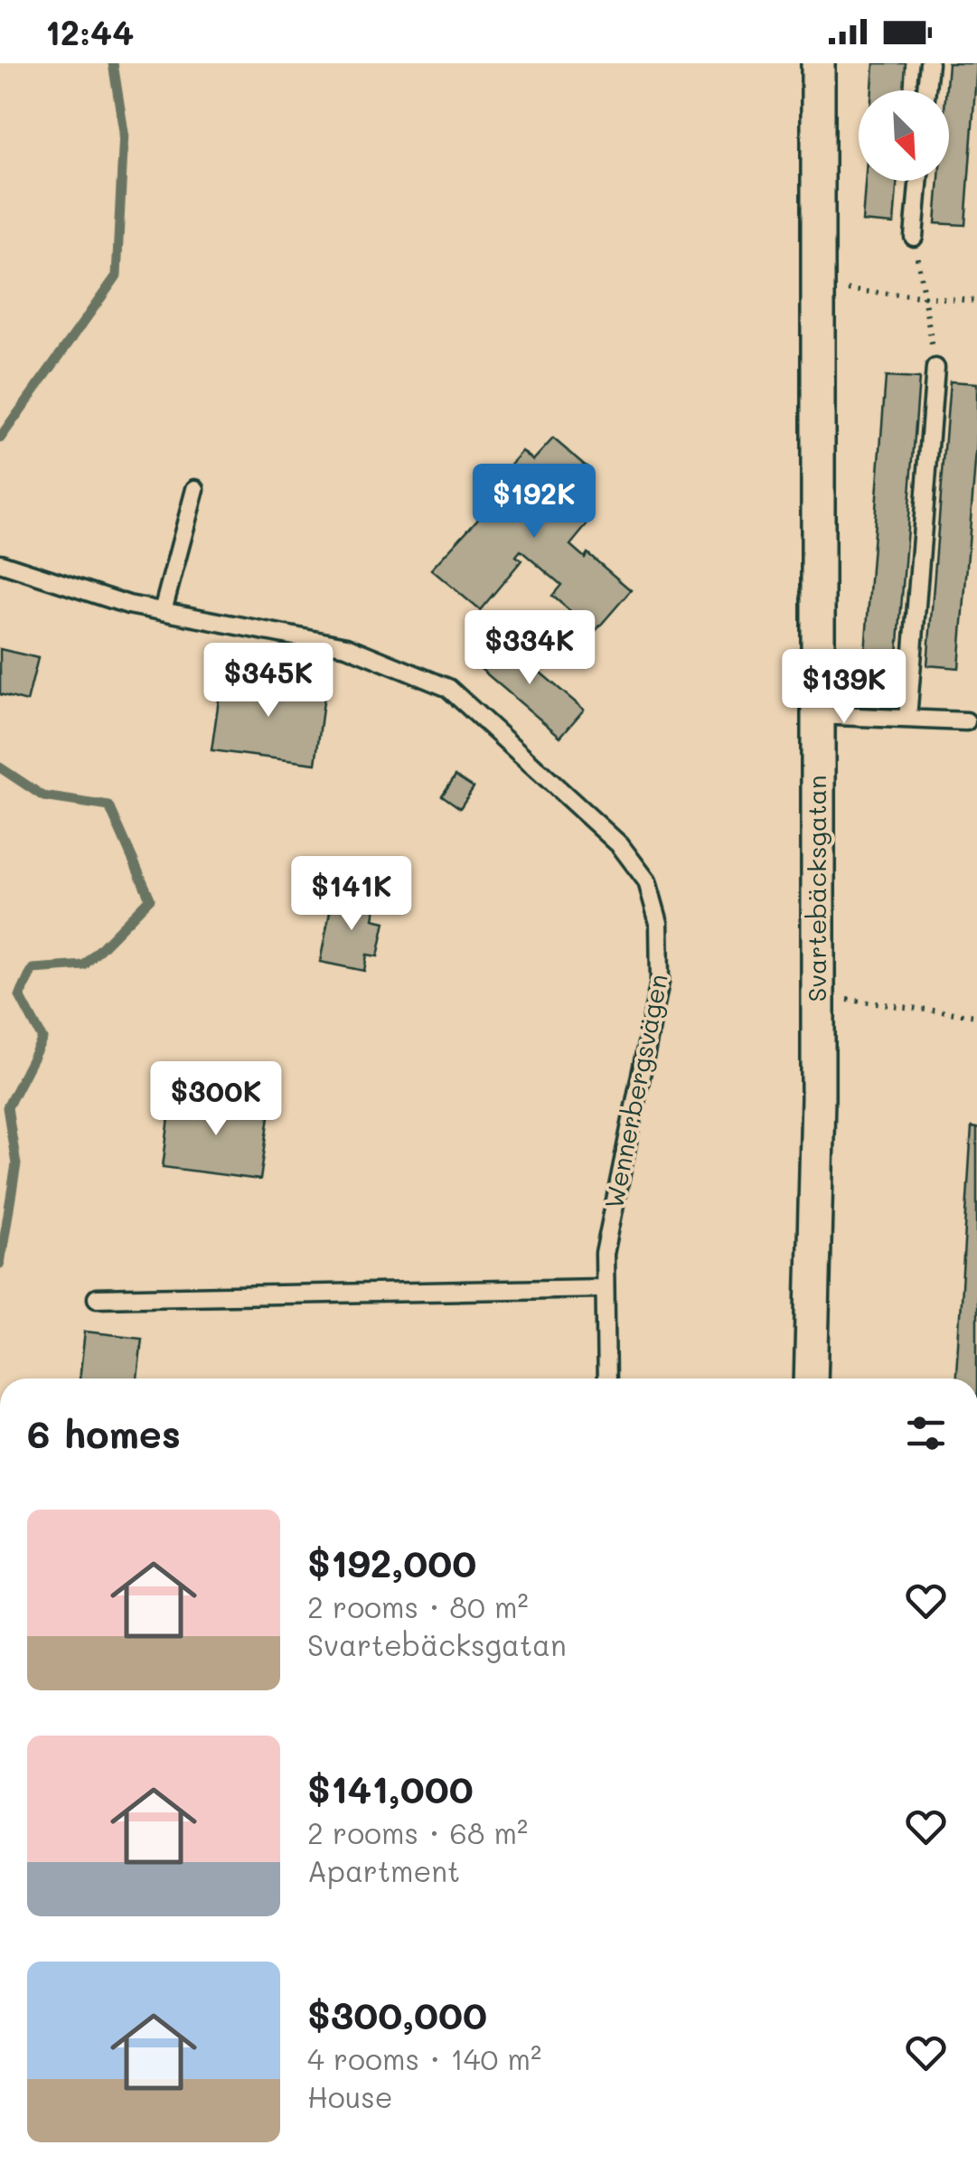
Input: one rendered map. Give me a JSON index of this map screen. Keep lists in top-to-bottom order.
{
  "streets": {
    "street": ["Svartebäcksgatan"],
    "lane": ["Wennerbergsvägen"]
  },
  "north": "bottom right",
  "page": {
    "status": "12:44",
    "price": [
      "$192K",
      "$334K",
      "$345K",
      "$139K",
      "$141K",
      "$300K"
    ],
    "heading": "6 homes",
    "list": [
      {
        "name": "$192,000",
        "note": "2 rooms · 80 m² · Svartebäcksgatan"
      },
      {
        "name": "$141,000",
        "note": "2 rooms · 68 m² · Apartment"
      },
      {
        "name": "$300,000",
        "note": "4 rooms · 140 m² · House"
      }
    ]
  }
}
